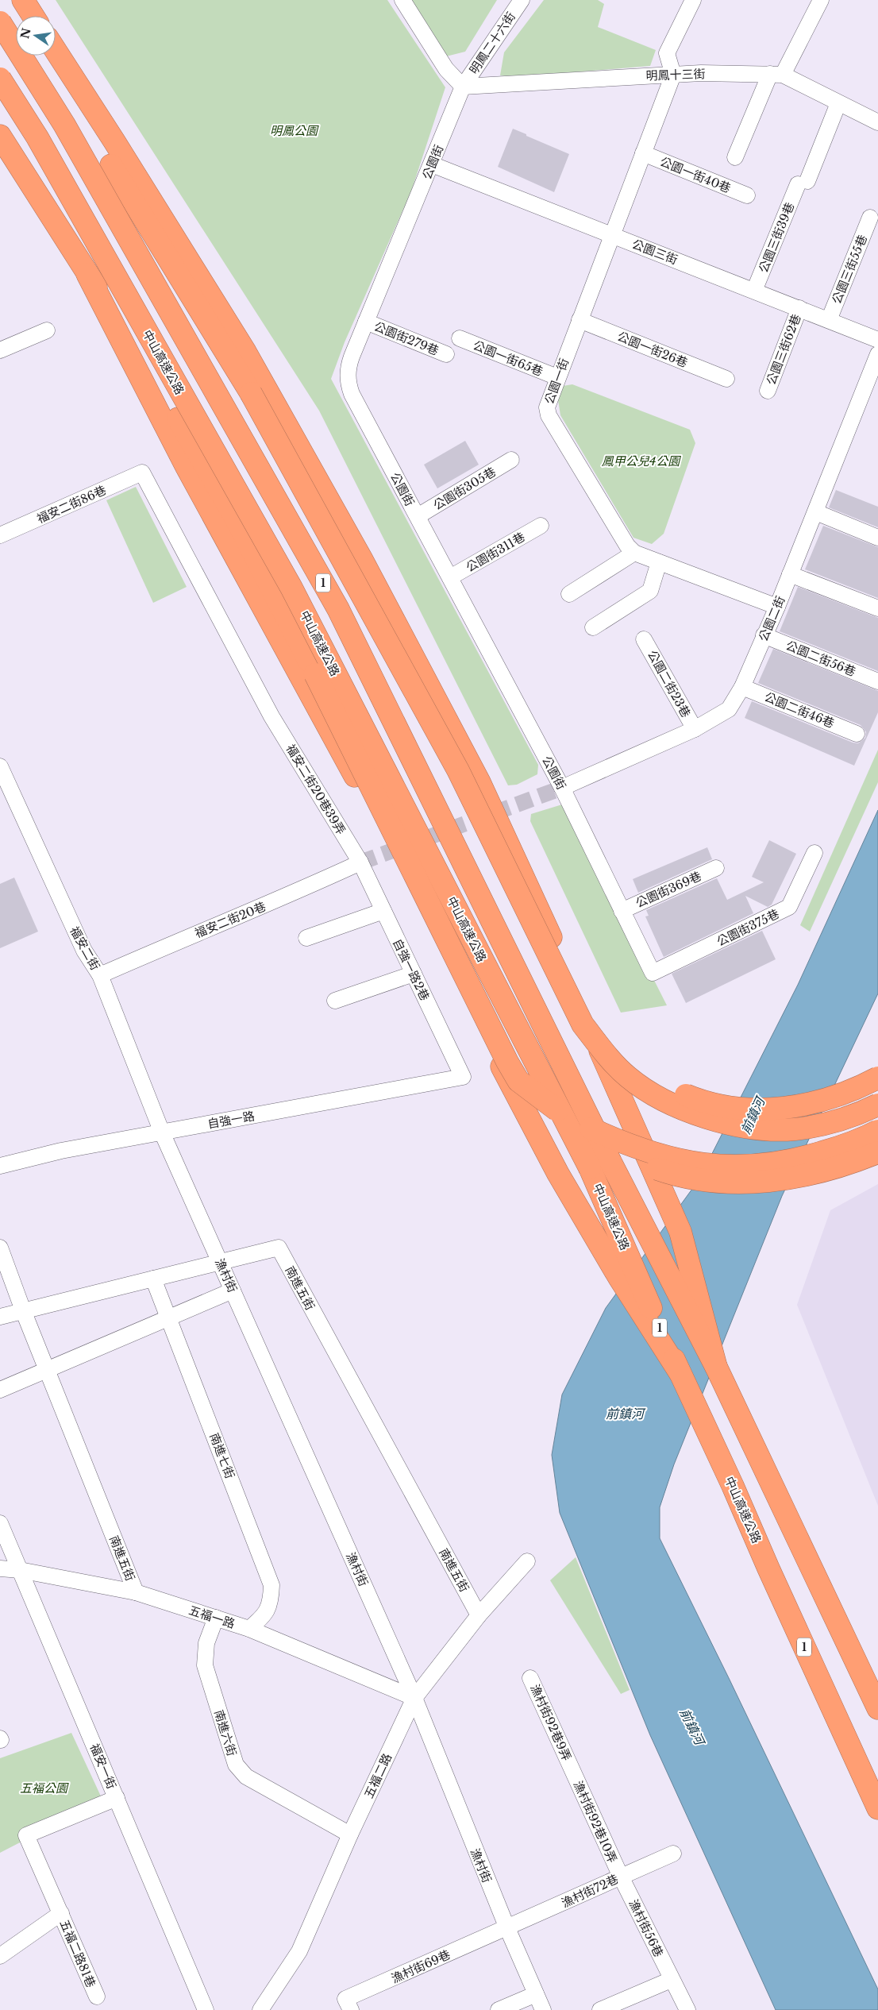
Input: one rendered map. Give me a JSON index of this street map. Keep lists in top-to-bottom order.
{
  "streets": {
    "highway": ["中山高速公路", "1"],
    "street": [
      "明鳳二十六街",
      "明鳳十三街",
      "公園街",
      "公園一街40巷",
      "公園三街39巷",
      "公園三街",
      "公園三街55巷",
      "公園街279巷",
      "公園一街26巷",
      "公園三街62巷",
      "公園一街65巷",
      "公園一街",
      "公園街305巷",
      "福安二街86巷",
      "公園街311巷",
      "公園二街",
      "公園二街56巷",
      "公園二街23巷",
      "公園二街46巷",
      "福安二街20巷39弄",
      "公園街369巷",
      "福安二街20巷",
      "公園街375巷",
      "福安二街",
      "自強一路2巷",
      "自強一路",
      "漁村街",
      "南進五街",
      "南進七街",
      "五福一路",
      "漁村街92巷9弄",
      "南進六街",
      "福安一街",
      "五福二路",
      "漁村街92巷10弄",
      "漁村街72巷",
      "漁村街56巷",
      "五福二路81巷",
      "漁村街69巷"
    ]
  },
  "crossings": [
    ["明鳳二十六街", "明鳳十三街"],
    ["明鳳二十六街", "公園街"],
    ["明鳳十三街", "公園街"],
    ["明鳳十三街", "公園三街39巷"],
    ["明鳳十三街", "公園一街"],
    ["公園街", "公園三街"],
    ["公園街", "公園街279巷"],
    ["公園街", "公園街305巷"],
    ["公園街", "公園街311巷"],
    ["公園街", "公園二街"],
    ["公園街", "公園街369巷"],
    ["公園街", "公園街375巷"],
    ["公園一街40巷", "公園一街"],
    ["公園三街39巷", "公園三街"],
    ["公園三街", "公園三街55巷"],
    ["公園三街", "公園三街62巷"],
    ["公園三街", "公園一街"],
    ["公園一街26巷", "公園一街"],
    ["公園一街65巷", "公園一街"],
    ["福安二街86巷", "福安二街20巷39弄"],
    ["公園二街", "公園二街56巷"],
    ["公園二街", "公園二街23巷"],
    ["公園二街", "公園二街46巷"],
    ["福安二街20巷39弄", "福安二街20巷"],
    ["福安二街20巷39弄", "自強一路2巷"],
    ["福安二街20巷", "福安二街"],
    ["福安二街20巷", "自強一路2巷"],
    ["福安二街", "自強一路"],
    ["福安二街", "漁村街"],
    ["自強一路2巷", "自強一路"],
    ["自強一路", "漁村街"],
    ["漁村街", "南進五街"],
    ["漁村街", "五福一路"],
    ["漁村街", "五福二路"],
    ["漁村街", "漁村街72巷"],
    ["漁村街", "漁村街69巷"],
    ["南進五街", "南進七街"],
    ["南進五街", "五福一路"],
    ["南進五街", "五福二路"],
    ["南進七街", "五福一路"],
    ["五福一路", "南進六街"],
    ["五福一路", "福安一街"],
    ["五福一路", "五福二路"],
    ["漁村街92巷9弄", "漁村街92巷10弄"],
    ["南進六街", "五福二路"],
    ["漁村街92巷10弄", "漁村街72巷"],
    ["漁村街92巷10弄", "漁村街56巷"],
    ["漁村街72巷", "漁村街56巷"],
    ["漁村街72巷", "漁村街69巷"]
  ],
  "water": ["前鎮河"],
  "parks": ["明鳳公園", "鳳甲公兒4公園", "五福公園"],
  "north": "left"
}
